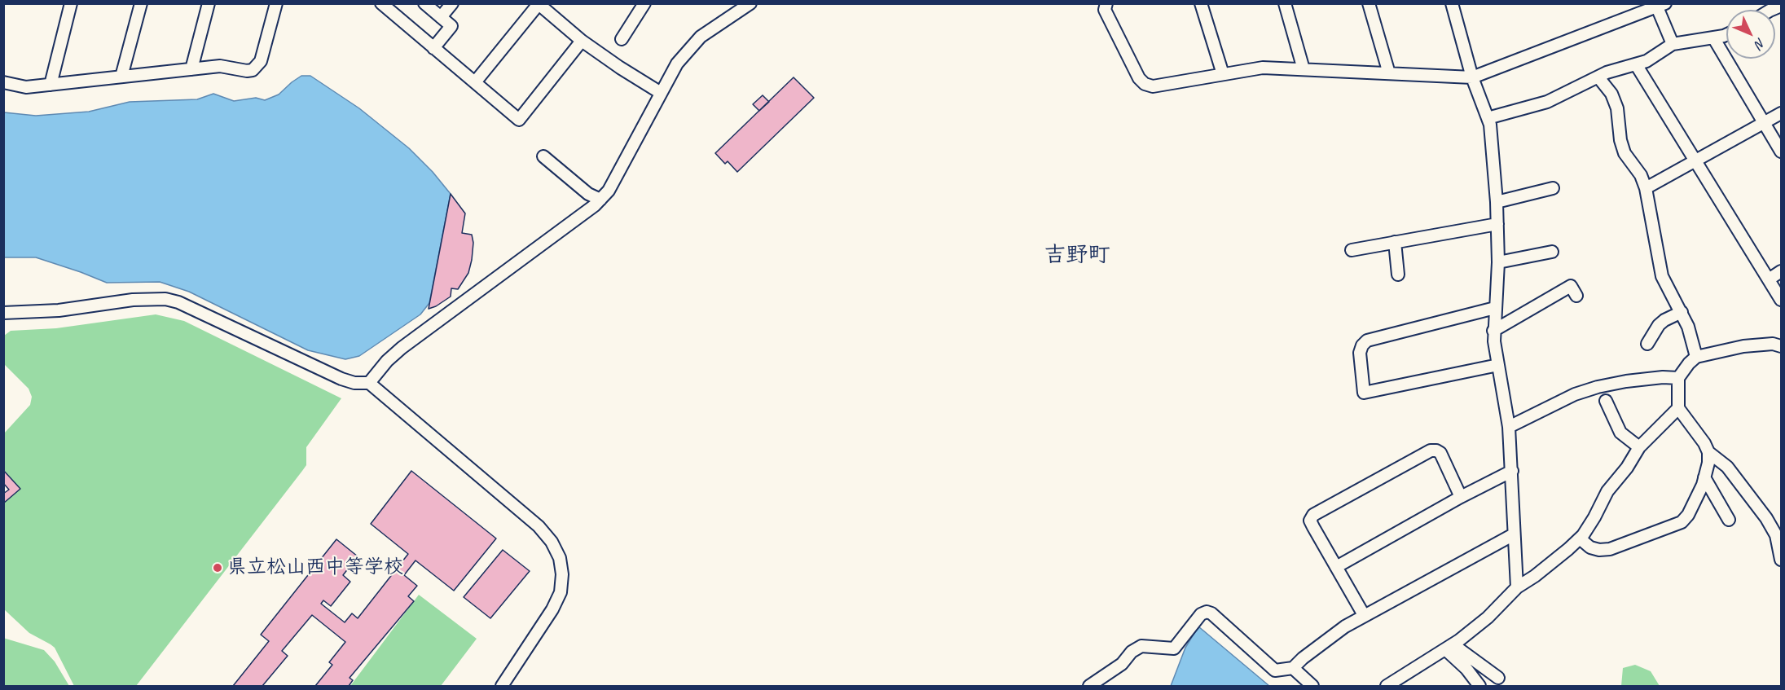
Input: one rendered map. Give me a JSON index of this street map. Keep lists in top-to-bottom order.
{
  "districts": ["吉野町"],
  "places": ["県立松山西中等学校"],
  "north": "bottom right"
}
